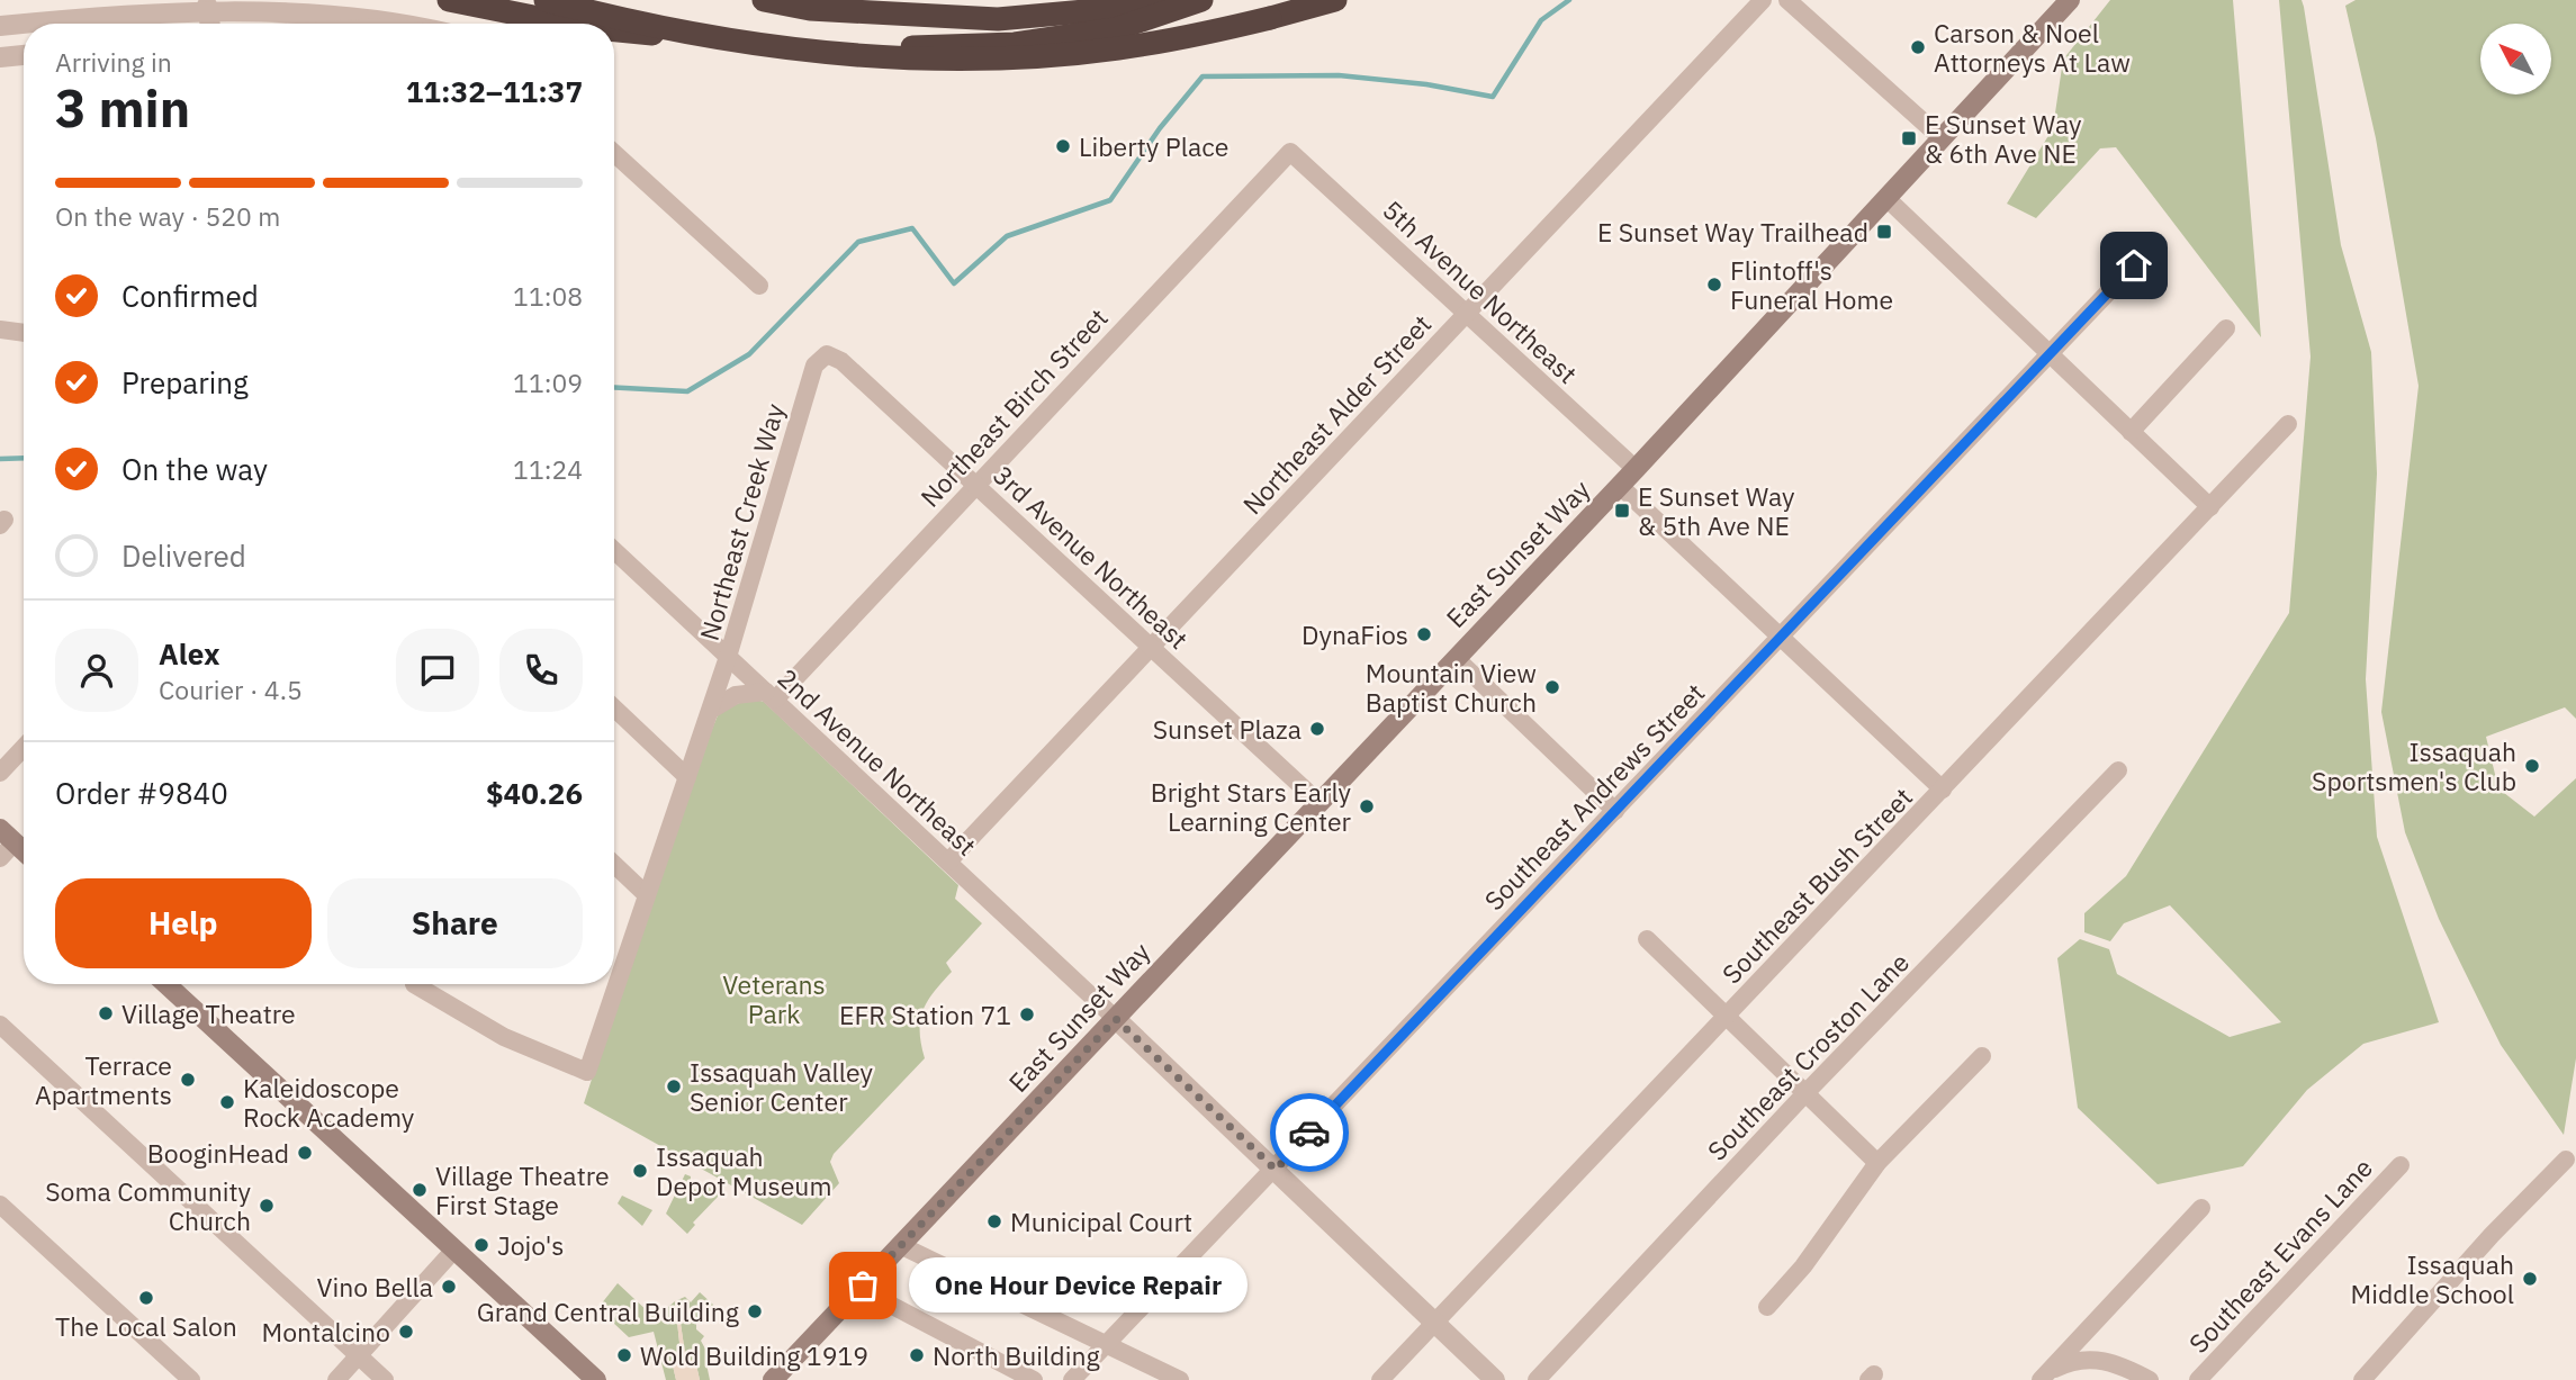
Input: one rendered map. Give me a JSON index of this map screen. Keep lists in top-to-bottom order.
{
  "streets": {
    "main road": ["East Sunset Way"],
    "street": [
      "5th Avenue Northeast",
      "Northeast Birch Street",
      "Northeast Alder Street",
      "Northeast Creek Way",
      "3rd Avenue Northeast",
      "2nd Avenue Northeast",
      "Southeast Andrews Street",
      "Southeast Bush Street",
      "Southeast Croston Lane",
      "Southeast Evans Lane"
    ]
  },
  "crossings": [
    ["5th Avenue Northeast", "Northeast Birch Street"],
    ["5th Avenue Northeast", "Northeast Alder Street"],
    ["5th Avenue Northeast", "East Sunset Way"],
    ["Northeast Birch Street", "3rd Avenue Northeast"],
    ["Northeast Birch Street", "2nd Avenue Northeast"],
    ["Northeast Alder Street", "3rd Avenue Northeast"],
    ["Northeast Alder Street", "2nd Avenue Northeast"],
    ["Northeast Creek Way", "3rd Avenue Northeast"],
    ["Northeast Creek Way", "2nd Avenue Northeast"],
    ["East Sunset Way", "3rd Avenue Northeast"],
    ["East Sunset Way", "2nd Avenue Northeast"]
  ],
  "parks": ["Veterans Park"],
  "places": {
    "other": [
      "Carson & Noel Attorneys At Law",
      "Liberty Place",
      "Flintoff's Funeral Home",
      "DynaFios",
      "Mountain View Baptist Church",
      "Sunset Plaza",
      "Issaquah Sportsmen's Club",
      "Bright Stars Early Learning Center",
      "Village Theatre",
      "EFR Station 71",
      "Terrace Apartments",
      "Issaquah Valley Senior Center",
      "Kaleidoscope Rock Academy",
      "BooginHead",
      "Issaquah Depot Museum",
      "Village Theatre First Stage",
      "Soma Community Church",
      "Municipal Court",
      "Jojo's",
      "Issaquah Middle School",
      "One Hour Device Repair",
      "Vino Bella",
      "The Local Salon",
      "Grand Central Building",
      "Montalcino",
      "Wold Building 1919",
      "North Building"
    ],
    "transit": ["E Sunset Way & 6th Ave NE", "E Sunset Way Trailhead", "E Sunset Way & 5th Ave NE"]
  },
  "north": "top left",
  "page": {
    "heading": ["3 min", "Arriving in", "11:32–11:37"],
    "panel": [
      "Alex",
      "Courier · 4.5",
      "Order #9840",
      "$40.26"
    ],
    "bar": "On the way · 520 m",
    "list": [
      ["Confirmed", "11:08"],
      ["Preparing", "11:09"],
      ["On the way", "11:24"],
      "Delivered"
    ],
    "buttons": ["Help", "Share"],
    "bubble": "One Hour Device Repair"
  }
}
